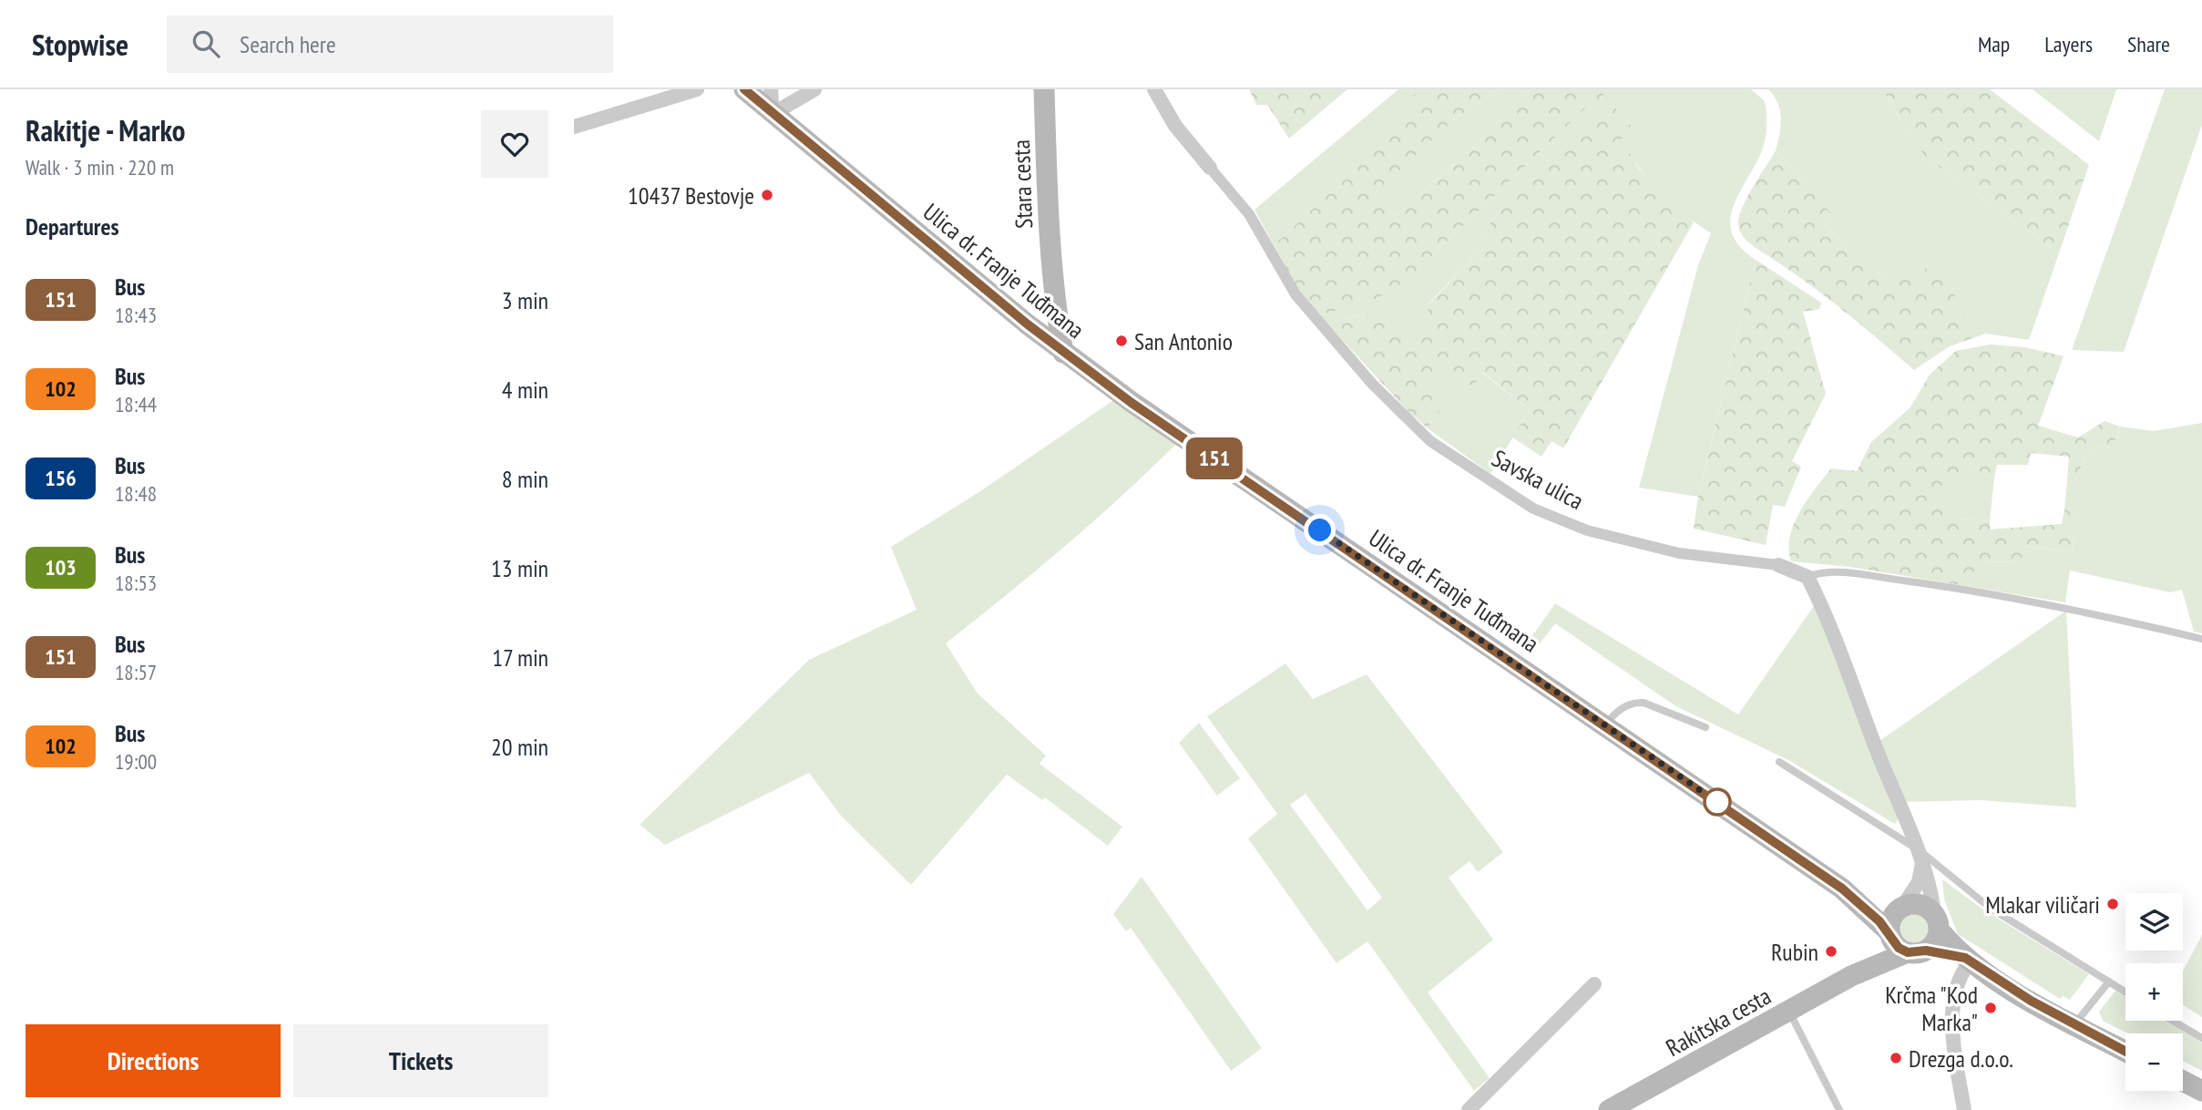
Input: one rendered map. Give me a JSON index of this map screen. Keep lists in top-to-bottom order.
{
  "streets": {
    "main road": ["Stara cesta", "Ulica dr. Franje Tuđmana", "Rakitska cesta"],
    "street": ["Savska ulica"]
  },
  "crossings": [
    ["Stara cesta", "Ulica dr. Franje Tuđmana"],
    ["Ulica dr. Franje Tuđmana", "Rakitska cesta"]
  ],
  "places": [
    "10437 Bestovje",
    "San Antonio",
    "Mlakar viličari",
    "Rubin",
    "Krčma \"Kod Marka\"",
    "Drezga d.o.o."
  ],
  "lines": ["bus line 151"],
  "page": {
    "header": "Stopwise",
    "search": "Search here",
    "nav": ["Map", "Layers", "Share"],
    "heading": [
      ["Rakitje - Marko", "Walk · 3 min · 220 m"],
      "Departures"
    ],
    "on_map": "151",
    "list": [
      {
        "mark": "151",
        "name": "Bus",
        "note": "18:43",
        "value": "3 min"
      },
      {
        "mark": "102",
        "name": "Bus",
        "note": "18:44",
        "value": "4 min"
      },
      {
        "mark": "156",
        "name": "Bus",
        "note": "18:48",
        "value": "8 min"
      },
      {
        "mark": "103",
        "name": "Bus",
        "note": "18:53",
        "value": "13 min"
      },
      {
        "mark": "151",
        "name": "Bus",
        "note": "18:57",
        "value": "17 min"
      },
      {
        "mark": "102",
        "name": "Bus",
        "note": "19:00",
        "value": "20 min"
      }
    ],
    "map_buttons": ["+", "−"],
    "buttons": ["Directions", "Tickets"]
  }
}
